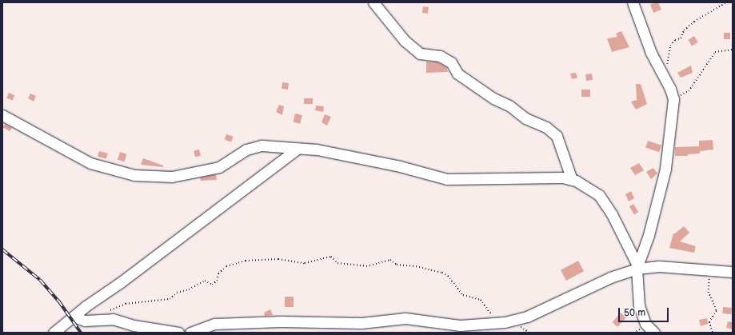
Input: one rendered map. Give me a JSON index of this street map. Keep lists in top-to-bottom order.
{
  "scale_bar": "50 m"
}
